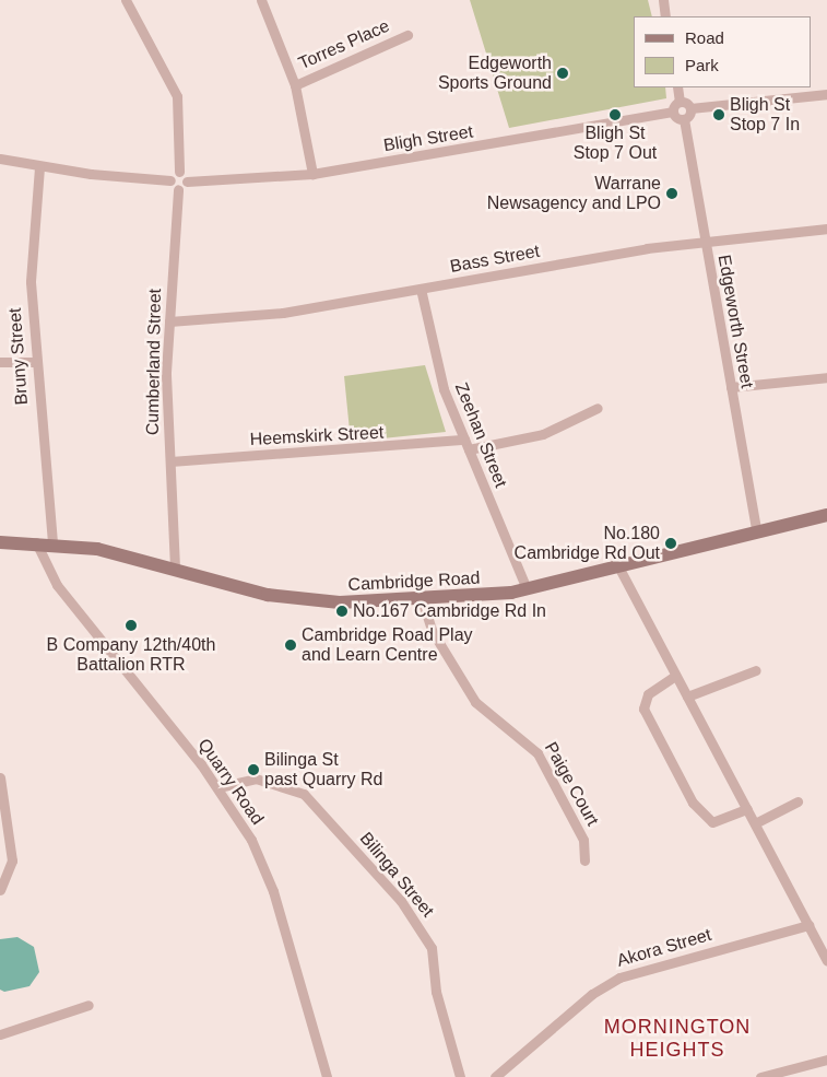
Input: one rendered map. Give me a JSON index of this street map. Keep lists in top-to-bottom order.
{
  "streets": {
    "main road": ["Cambridge Road"],
    "street": [
      "Torres Place",
      "Bligh Street",
      "Bass Street",
      "Edgeworth Street",
      "Bruny Street",
      "Cumberland Street",
      "Zeehan Street",
      "Heemskirk Street",
      "Quarry Road",
      "Paige Court",
      "Bilinga Street",
      "Akora Street"
    ]
  },
  "crossings": [
    ["Bass Street", "Edgeworth Street"],
    ["Bass Street", "Cumberland Street"],
    ["Bass Street", "Zeehan Street"],
    ["Edgeworth Street", "Cambridge Road"],
    ["Bruny Street", "Cambridge Road"],
    ["Cumberland Street", "Heemskirk Street"],
    ["Cumberland Street", "Cambridge Road"],
    ["Zeehan Street", "Heemskirk Street"],
    ["Zeehan Street", "Cambridge Road"],
    ["Cambridge Road", "Quarry Road"],
    ["Cambridge Road", "Paige Court"],
    ["Quarry Road", "Bilinga Street"]
  ],
  "districts": ["MORNINGTON HEIGHTS"],
  "places": [
    "Edgeworth Sports Ground",
    "Bligh St Stop 7 Out",
    "Bligh St Stop 7 In",
    "Warrane Newsagency and LPO",
    "No.180 Cambridge Rd Out",
    "No.167 Cambridge Rd In",
    "B Company 12th/40th Battalion RTR",
    "Cambridge Road Play and Learn Centre",
    "Bilinga St past Quarry Rd"
  ],
  "legend": ["Road", "Park"]
}
